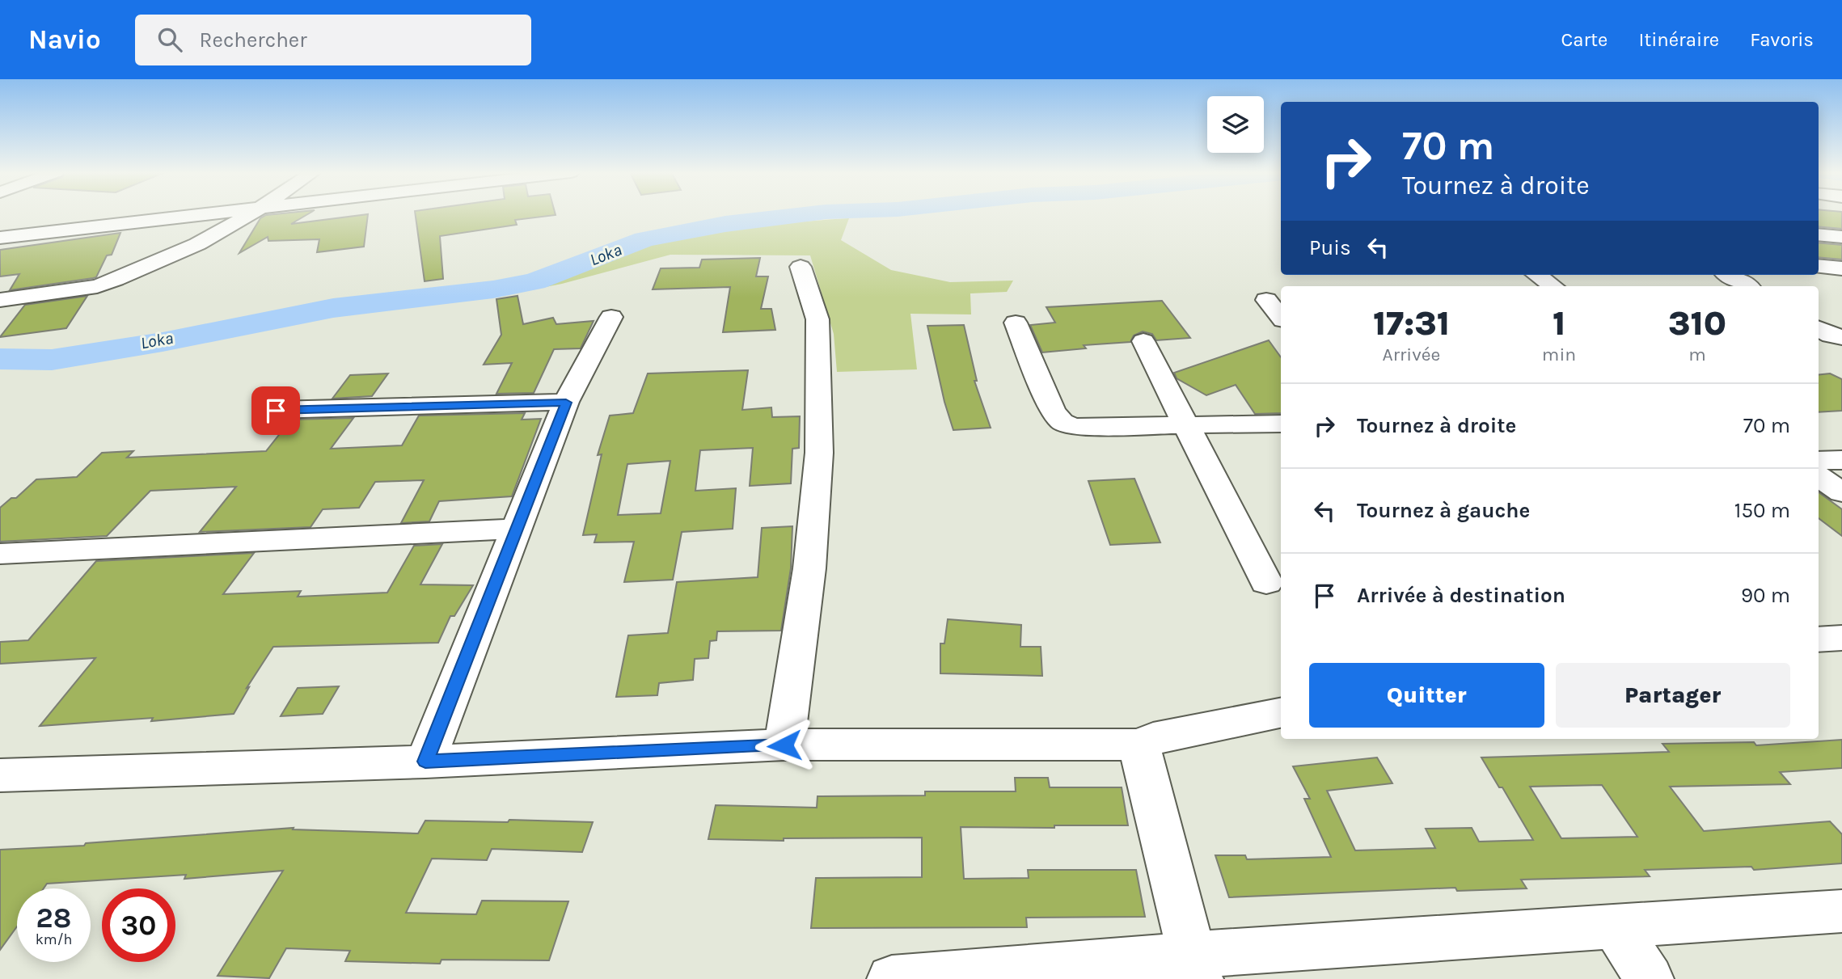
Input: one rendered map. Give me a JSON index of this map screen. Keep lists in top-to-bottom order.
{
  "water": ["Loka"],
  "page": {
    "header": "Navio",
    "search": "Rechercher",
    "nav": ["Carte", "Itinéraire", "Favoris"],
    "turn": ["70 m", "Tournez à droite"],
    "then": "Puis",
    "eta": [
      "17:31",
      "Arrivée",
      "1",
      "min",
      "310",
      "m"
    ],
    "list": [
      {
        "name": "Tournez à droite",
        "value": "70 m"
      },
      {
        "name": "Tournez à gauche",
        "value": "150 m"
      },
      {
        "name": "Arrivée à destination",
        "value": "90 m"
      }
    ],
    "buttons": ["Quitter", "Partager"],
    "speed": "28 km/h",
    "limit": "30"
  }
}
